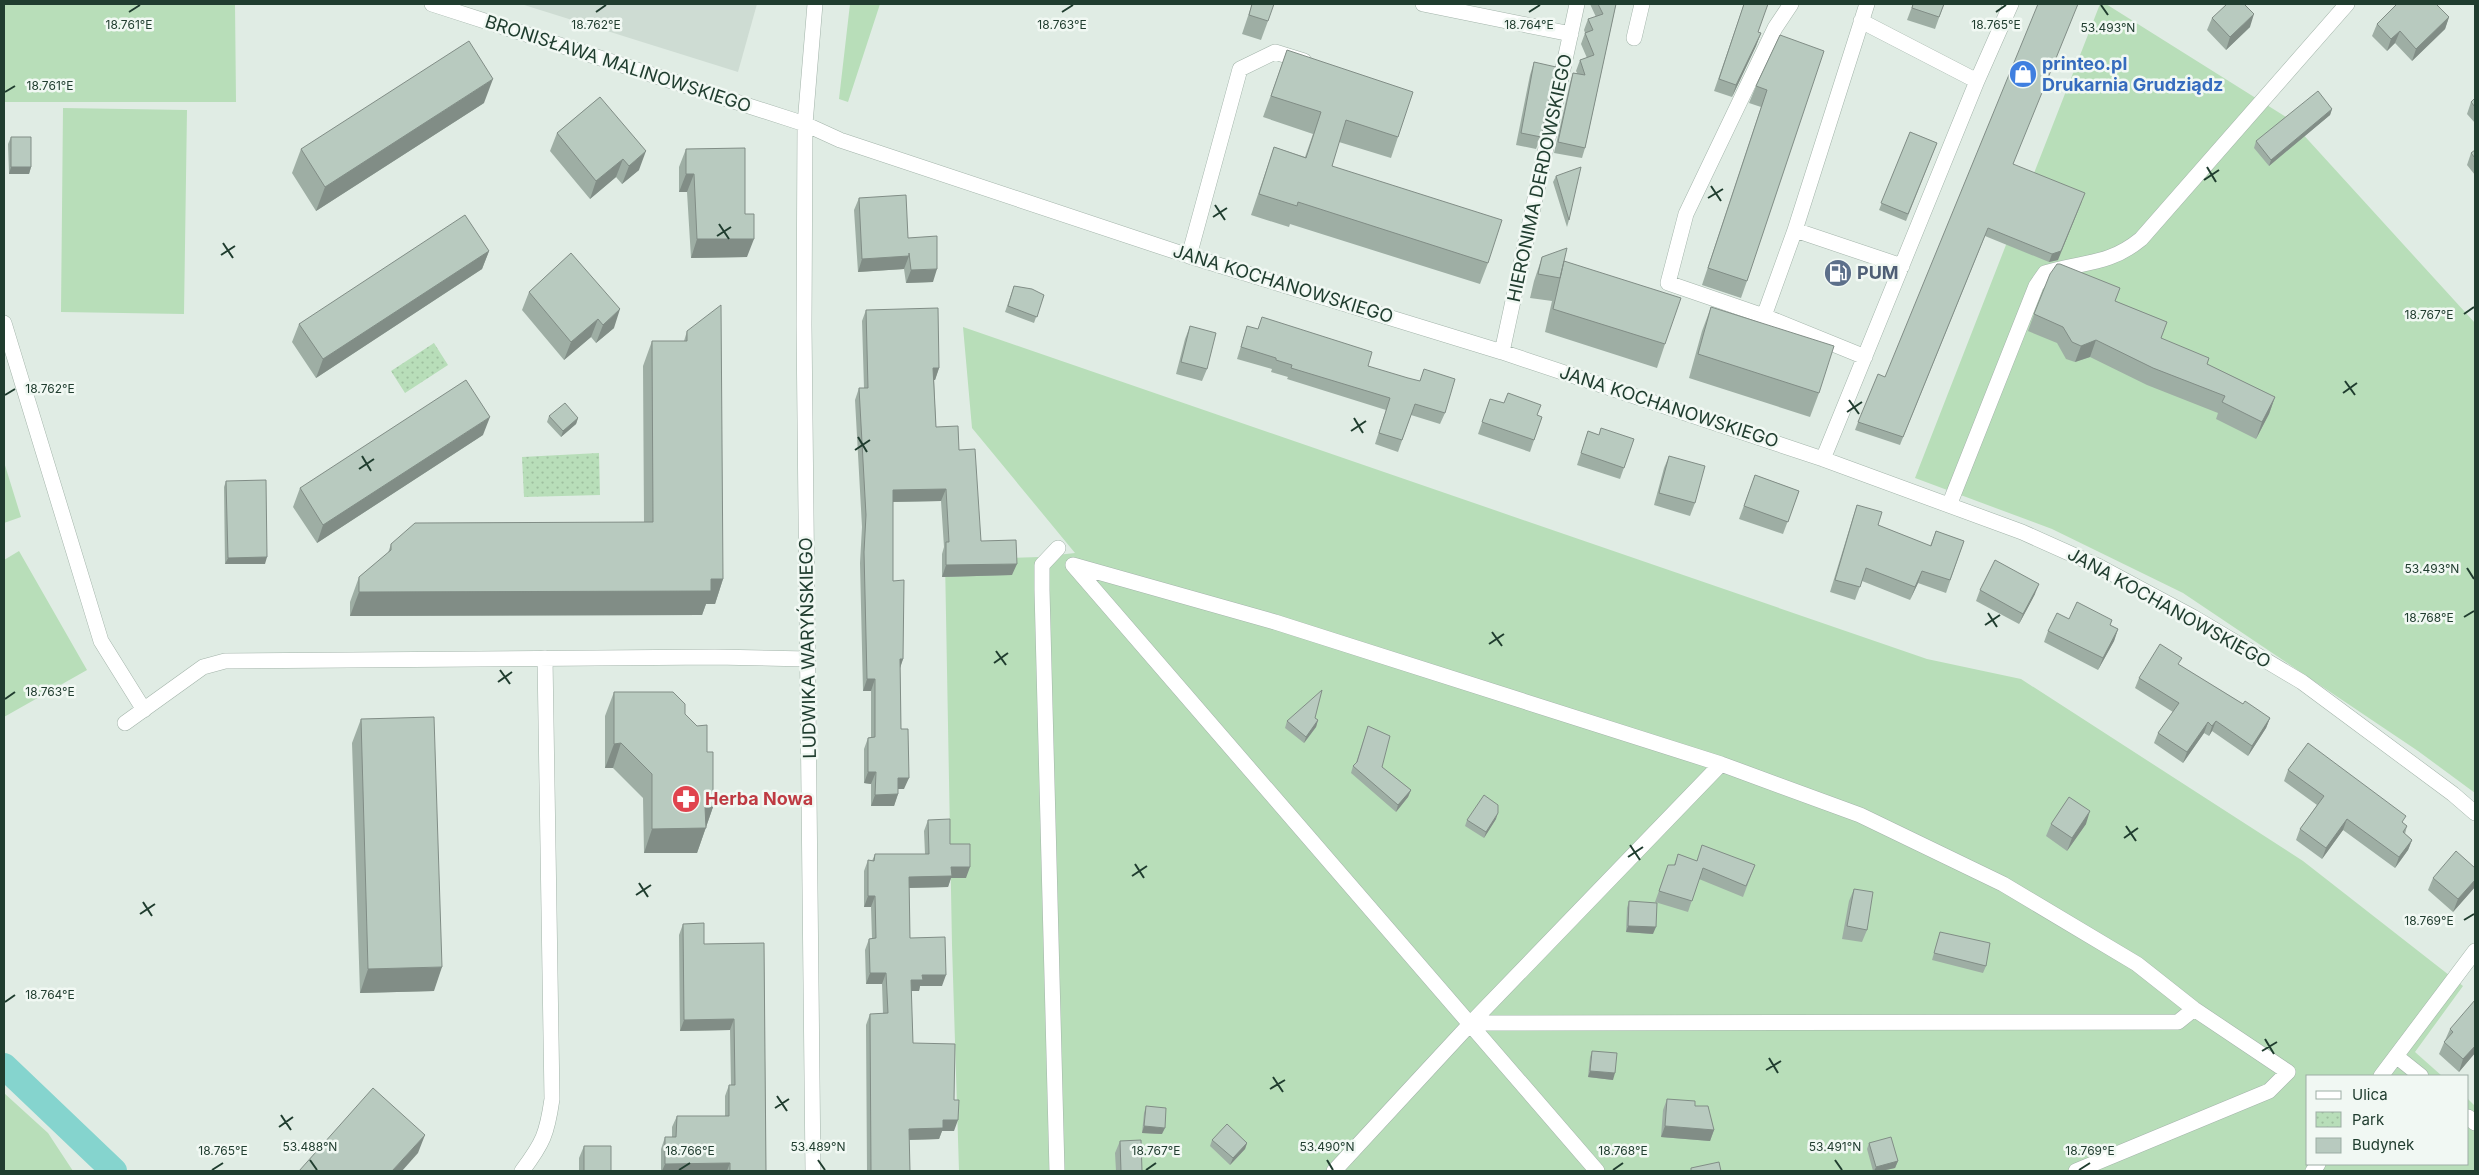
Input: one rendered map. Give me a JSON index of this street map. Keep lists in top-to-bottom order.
{
  "streets": {
    "street": [
      "BRONISŁAWA MALINOWSKIEGO",
      "HIERONIMA DERDOWSKIEGO",
      "JANA KOCHANOWSKIEGO",
      "LUDWIKA WARYŃSKIEGO"
    ]
  },
  "crossings": [
    ["BRONISŁAWA MALINOWSKIEGO", "JANA KOCHANOWSKIEGO"],
    ["BRONISŁAWA MALINOWSKIEGO", "LUDWIKA WARYŃSKIEGO"],
    ["HIERONIMA DERDOWSKIEGO", "JANA KOCHANOWSKIEGO"],
    ["JANA KOCHANOWSKIEGO", "LUDWIKA WARYŃSKIEGO"]
  ],
  "places": {
    "shop": ["printeo.pl Drukarnia Grudziądz"],
    "fuel station": ["PUM"],
    "pharmacy": ["Herba Nowa"]
  },
  "legend": ["Ulica", "Park", "Budynek"],
  "coordinates": [
    "18.761°E",
    "18.762°E",
    "18.763°E",
    "18.764°E",
    "18.765°E",
    "53.493°N",
    "18.767°E",
    "18.768°E",
    "18.769°E",
    "53.488°N",
    "53.489°N",
    "53.490°N",
    "53.491°N",
    "18.766°E"
  ]
}
